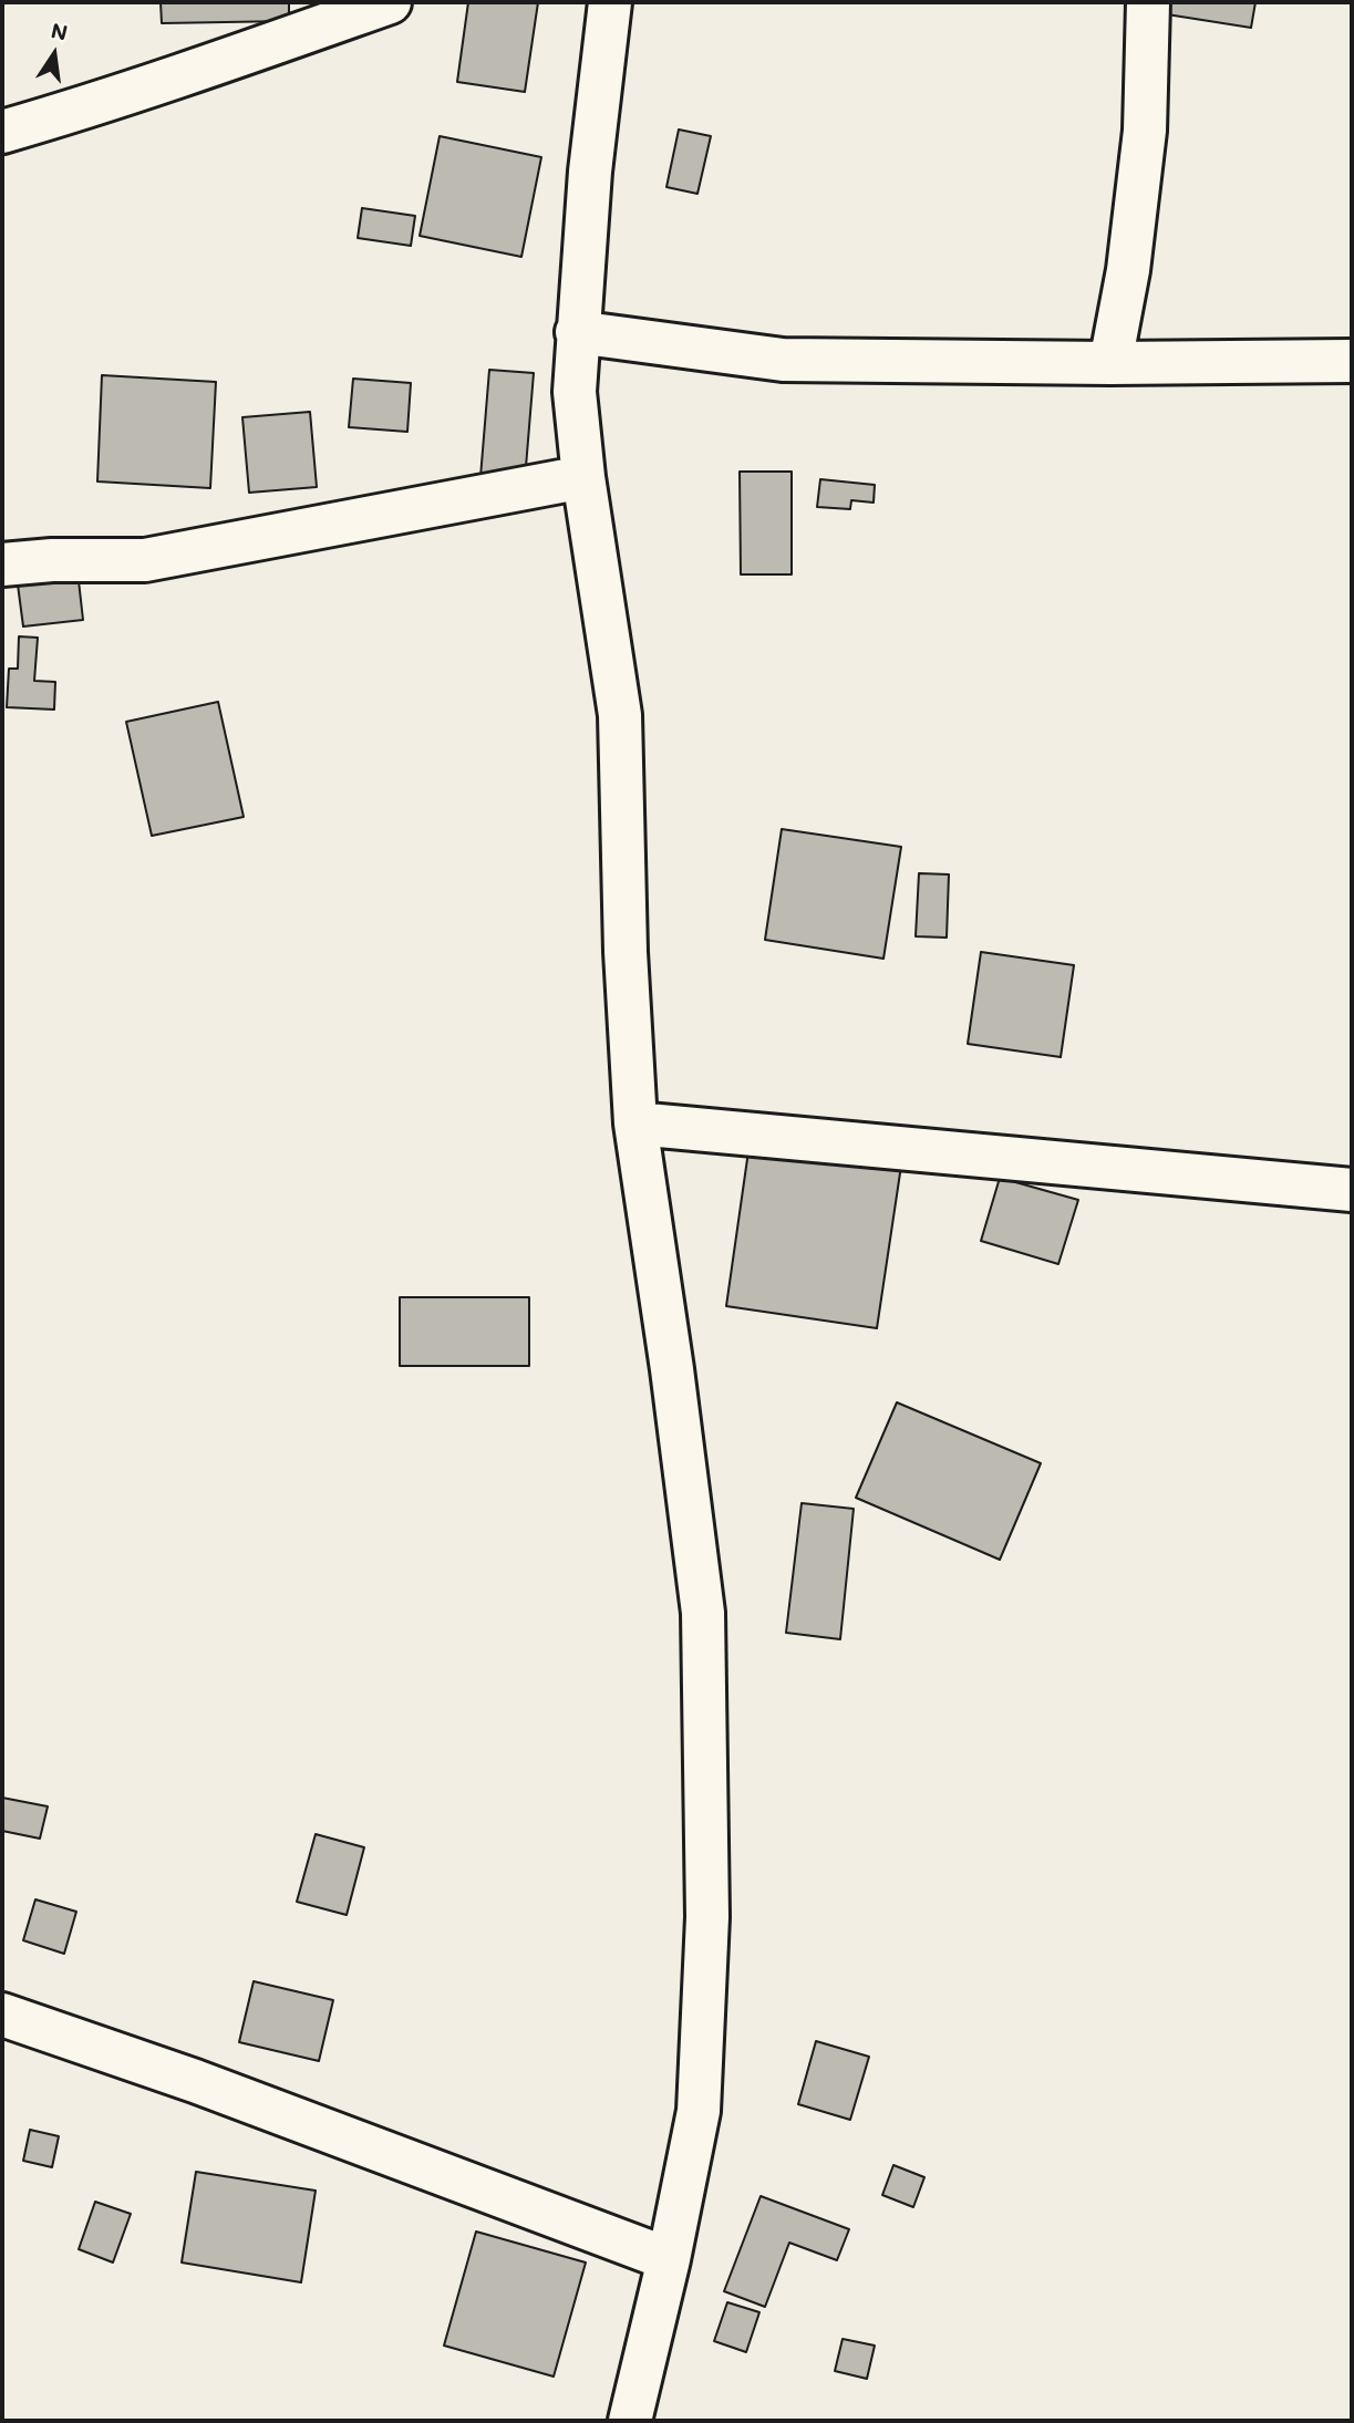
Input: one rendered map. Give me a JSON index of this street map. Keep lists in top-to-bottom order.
{
  "north": "top"
}
